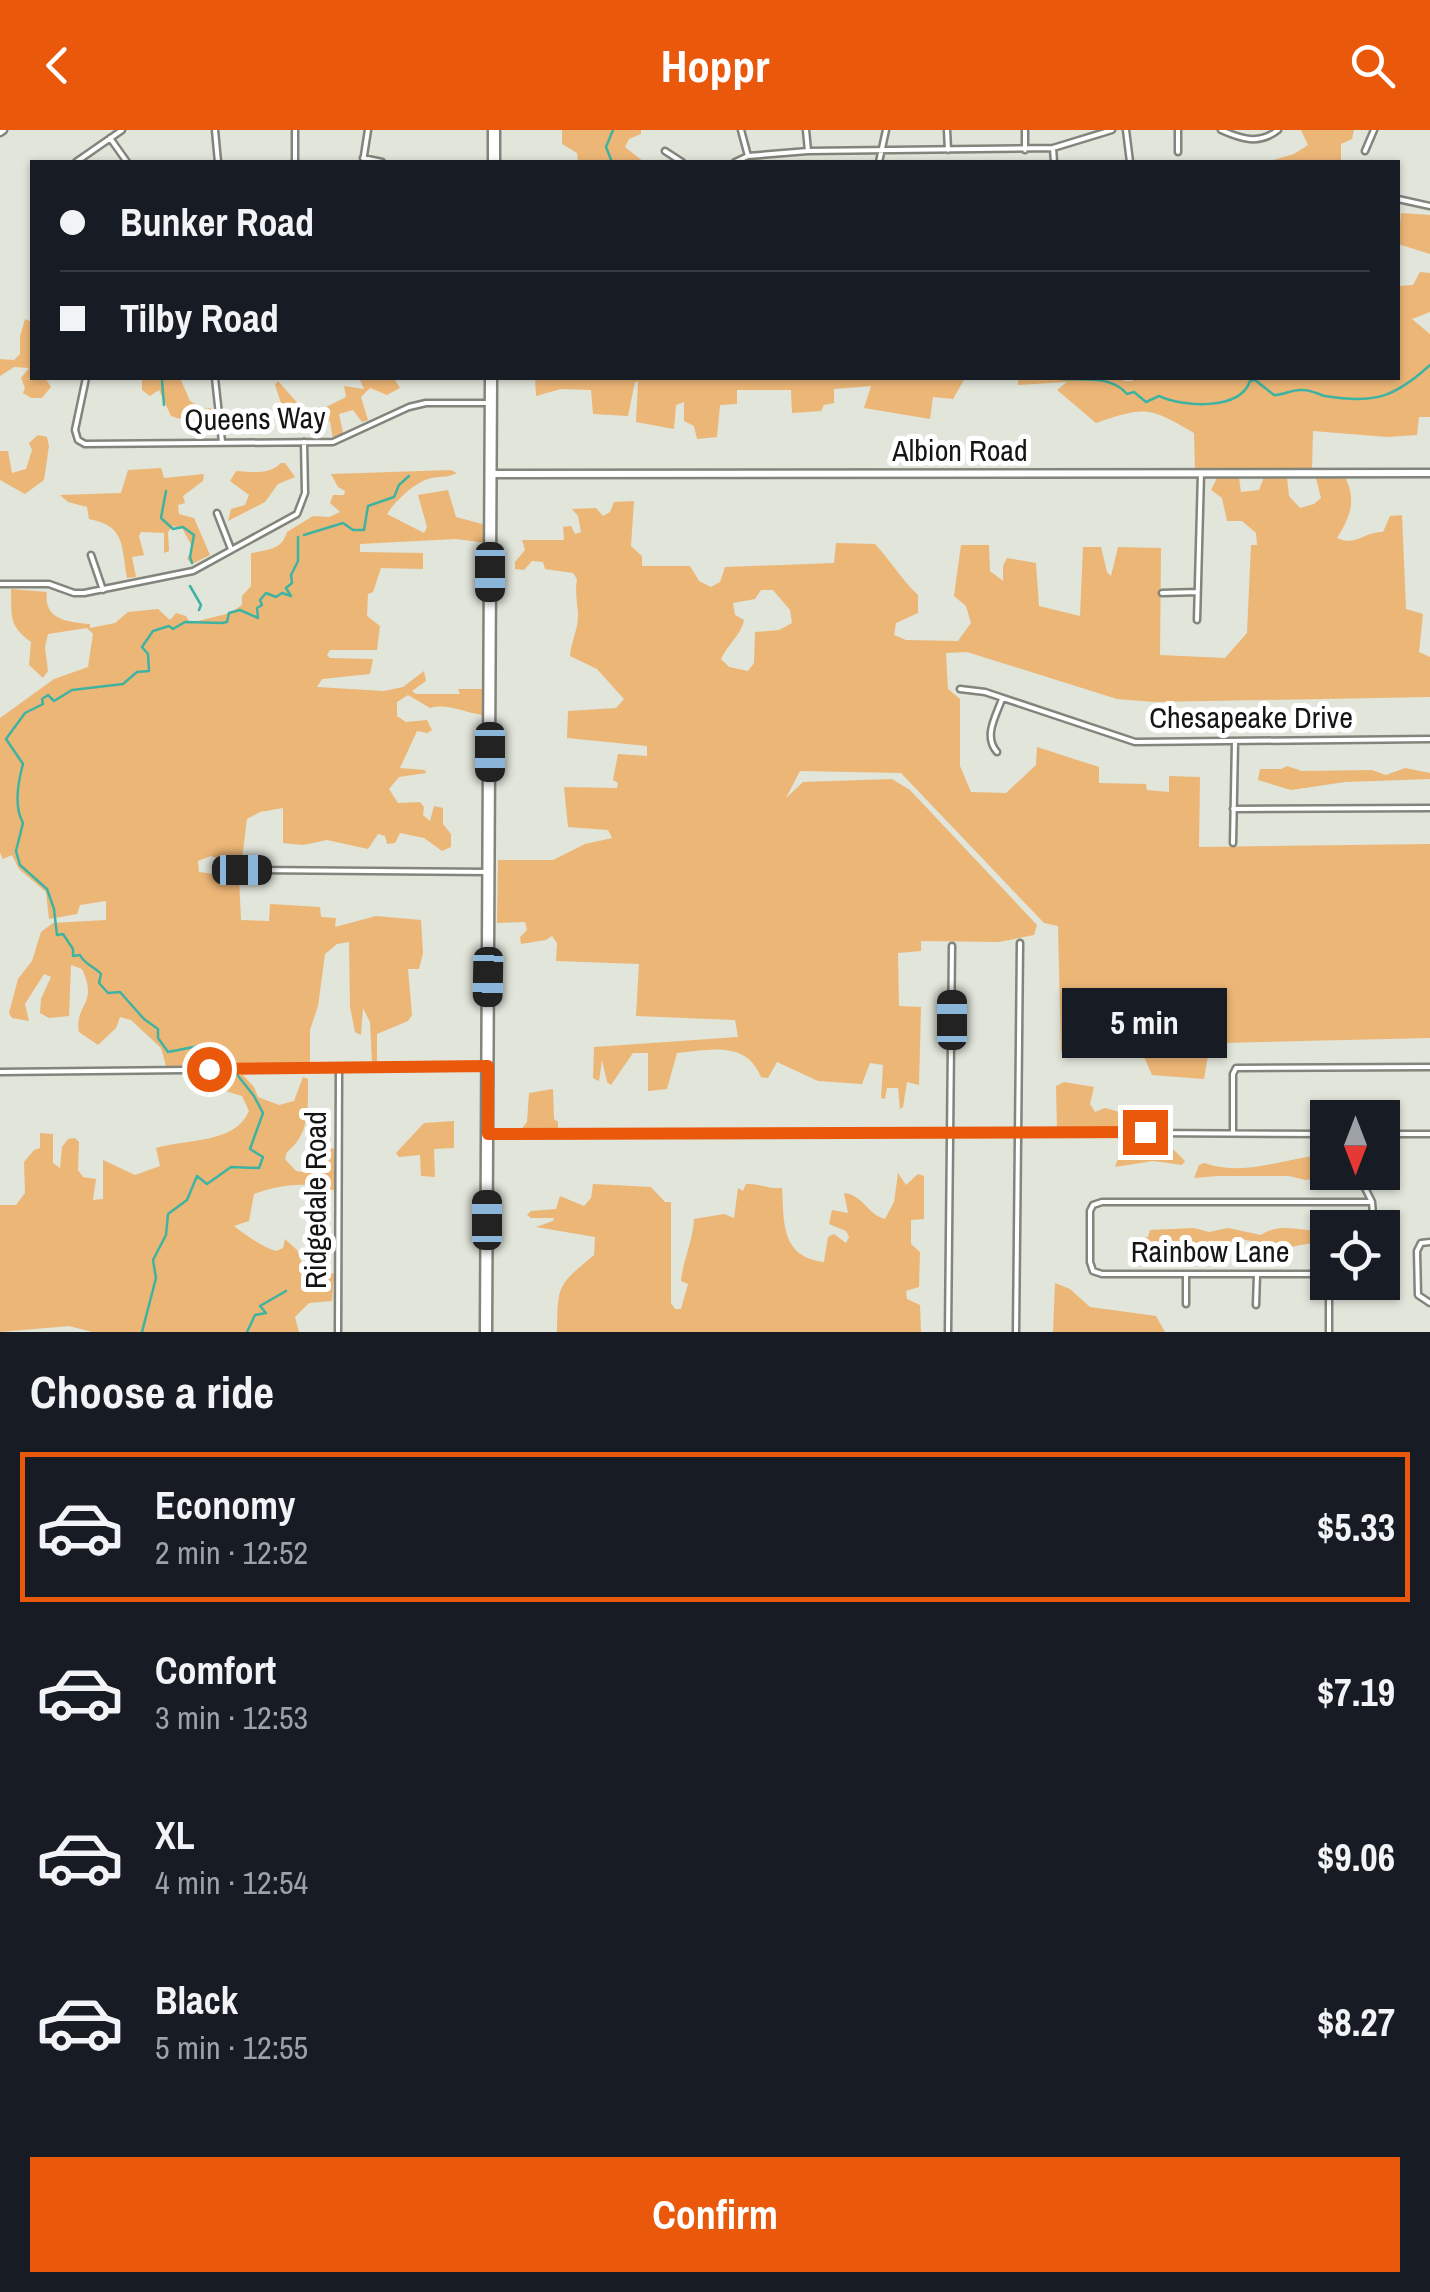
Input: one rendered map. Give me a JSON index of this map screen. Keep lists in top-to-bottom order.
{
  "streets": {
    "street": [
      "Queens Way",
      "Albion Road",
      "Chesapeake Drive",
      "Ridgedale Road",
      "Rainbow Lane"
    ]
  },
  "north": "bottom",
  "page": {
    "header": "Hoppr",
    "banner": ["Bunker Road", "Tilby Road"],
    "bubble": "5 min",
    "heading": "Choose a ride",
    "list": [
      {
        "name": "Economy",
        "note": "2 min · 12:52",
        "value": "$5.33"
      },
      {
        "name": "Comfort",
        "note": "3 min · 12:53",
        "value": "$7.19"
      },
      {
        "name": "XL",
        "note": "4 min · 12:54",
        "value": "$9.06"
      },
      {
        "name": "Black",
        "note": "5 min · 12:55",
        "value": "$8.27"
      }
    ],
    "buttons": "Confirm"
  }
}
